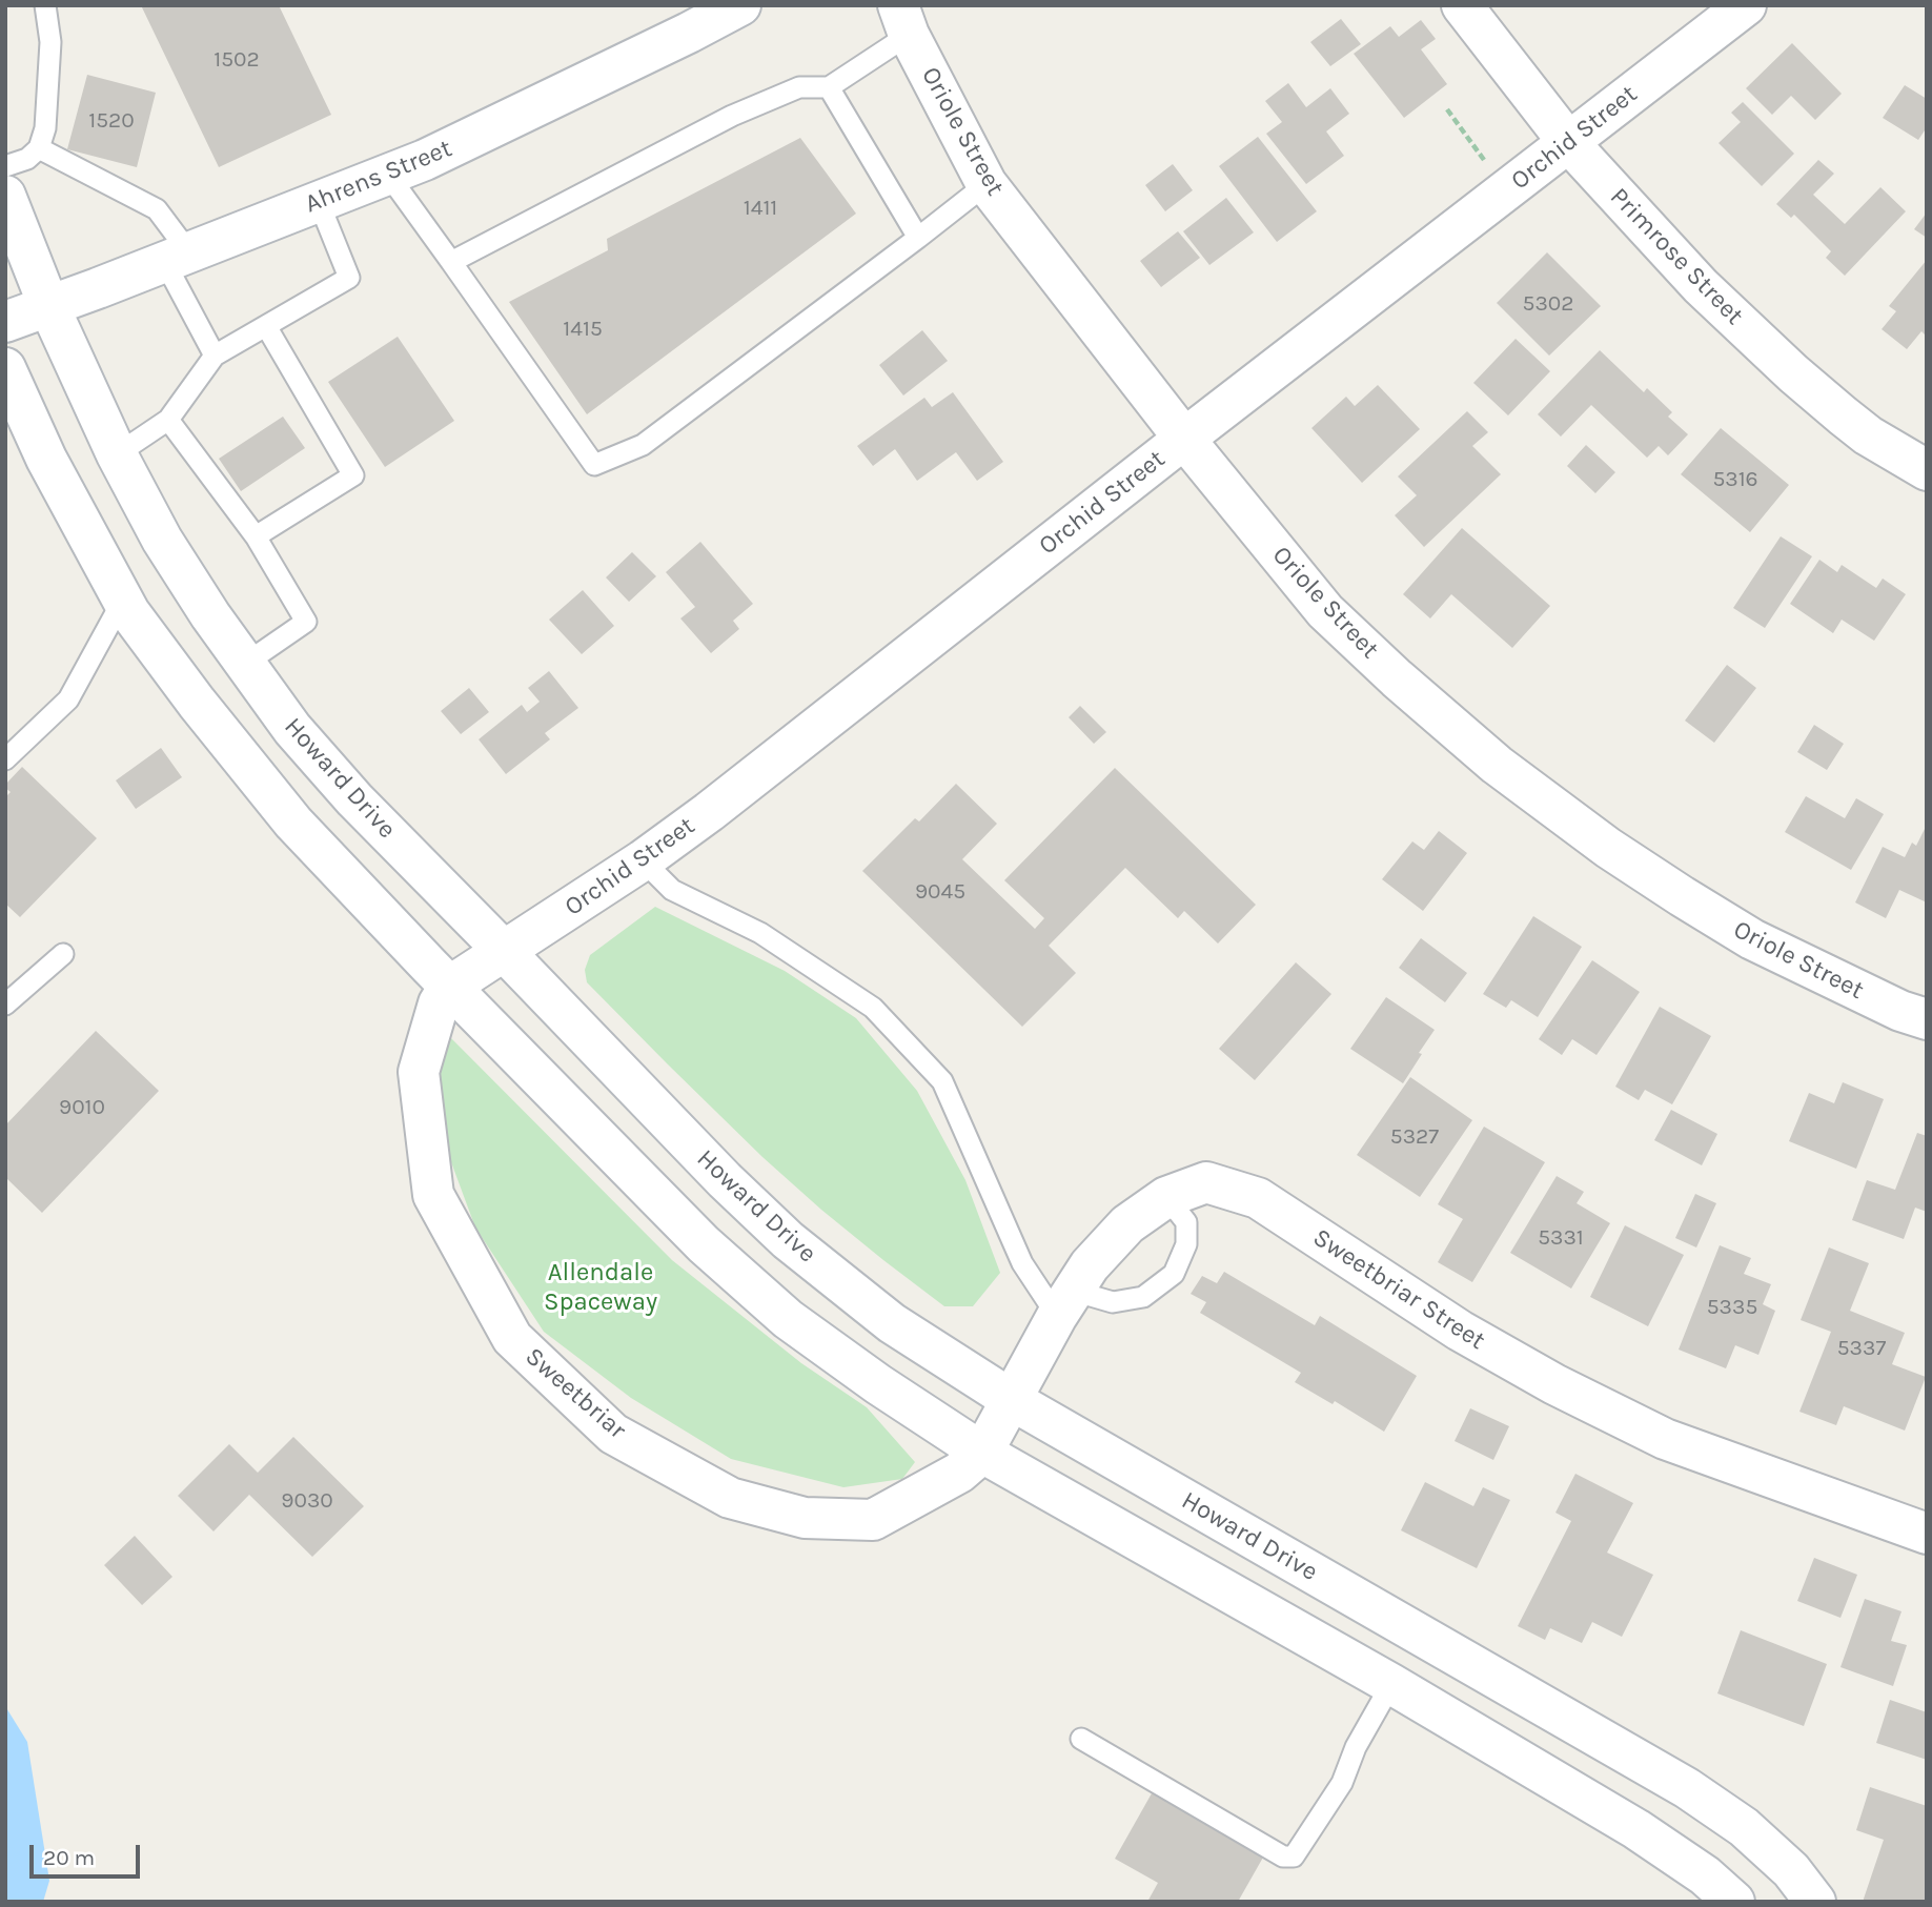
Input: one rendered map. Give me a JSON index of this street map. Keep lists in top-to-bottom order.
{
  "streets": {
    "street": [
      "Oriole Street",
      "Orchid Street",
      "Ahrens Street",
      "Primrose Street",
      "Howard Drive",
      "Sweetbriar Street",
      "Sweetbriar"
    ]
  },
  "crossings": [
    ["Oriole Street", "Orchid Street"],
    ["Orchid Street", "Primrose Street"],
    ["Orchid Street", "Howard Drive"],
    ["Orchid Street", "Sweetbriar"],
    ["Ahrens Street", "Howard Drive"],
    ["Howard Drive", "Sweetbriar Street"],
    ["Sweetbriar Street", "Sweetbriar"]
  ],
  "parks": ["Allendale Spaceway"],
  "house_numbers": [
    "1502",
    "1520",
    "1411",
    "5302",
    "1415",
    "5316",
    "9045",
    "9010",
    "5327",
    "5331",
    "5335",
    "5337",
    "9030"
  ],
  "scale_bar": "20 m"
}
